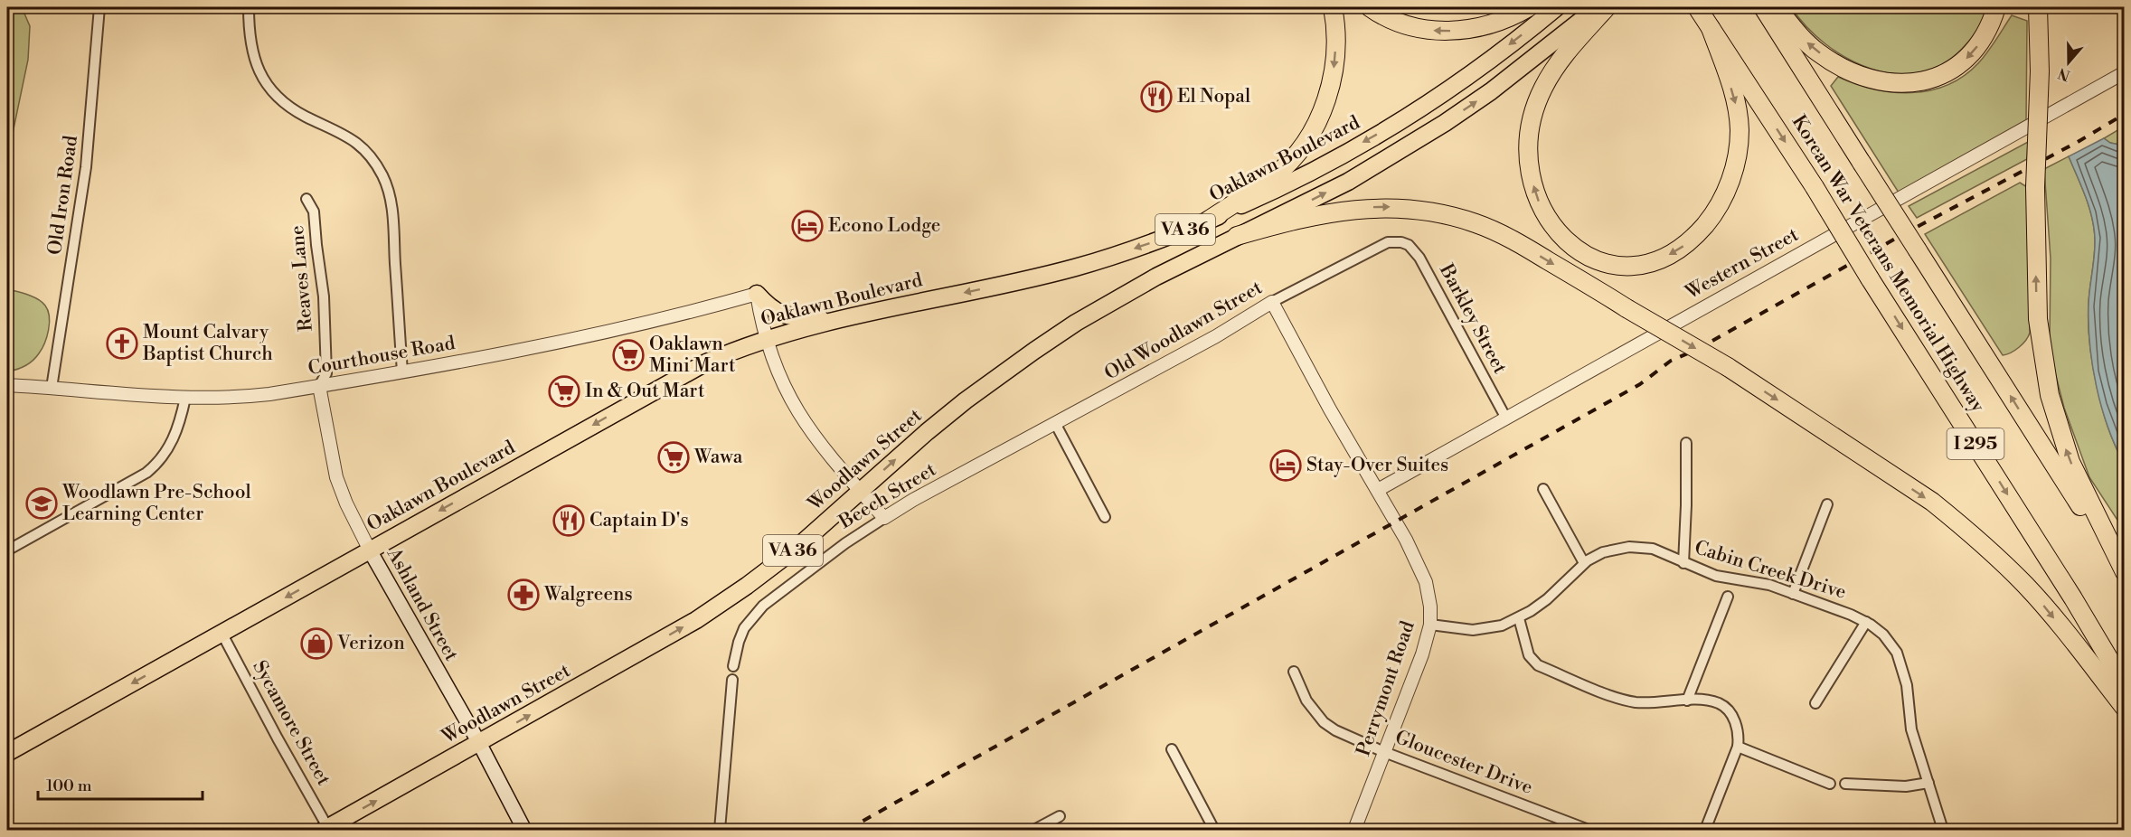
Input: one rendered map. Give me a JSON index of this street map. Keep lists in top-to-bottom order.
{
  "streets": {
    "highway": [
      "Oaklawn Boulevard",
      "VA 36",
      "Korean War Veterans Memorial Highway",
      "I 295",
      "Woodlawn Street"
    ],
    "main road": ["Ashland Street"],
    "street": [
      "Old Iron Road",
      "Western Street",
      "Reaves Lane",
      "Barkley Street",
      "Old Woodlawn Street",
      "Courthouse Road",
      "Beech Street",
      "Cabin Creek Drive",
      "Perrymont Road",
      "Sycamore Street",
      "Gloucester Drive"
    ]
  },
  "crossings": [
    ["Oaklawn Boulevard", "Ashland Street"],
    ["Oaklawn Boulevard", "Sycamore Street"],
    ["Old Iron Road", "Courthouse Road"],
    ["VA 36", "Woodlawn Street"],
    ["Western Street", "Barkley Street"],
    ["Western Street", "Perrymont Road"],
    ["Reaves Lane", "Courthouse Road"],
    ["Reaves Lane", "Ashland Street"],
    ["Barkley Street", "Old Woodlawn Street"],
    ["Old Woodlawn Street", "Beech Street"],
    ["Old Woodlawn Street", "Perrymont Road"],
    ["Courthouse Road", "Ashland Street"],
    ["Woodlawn Street", "Ashland Street"],
    ["Woodlawn Street", "Sycamore Street"],
    ["Cabin Creek Drive", "Perrymont Road"],
    ["Perrymont Road", "Gloucester Drive"]
  ],
  "one_way": ["Oaklawn Boulevard", "Woodlawn Street"],
  "places": {
    "restaurant": ["El Nopal", "Captain D's"],
    "hotel": ["Econo Lodge", "Stay-Over Suites"],
    "church": ["Mount Calvary Baptist Church"],
    "supermarket": ["Oaklawn Mini Mart", "In & Out Mart", "Wawa"],
    "school or university": ["Woodlawn Pre-School Learning Center"],
    "pharmacy": ["Walgreens"],
    "shop": ["Verizon"]
  },
  "scale_bar": "100 m",
  "north": "bottom"
}
